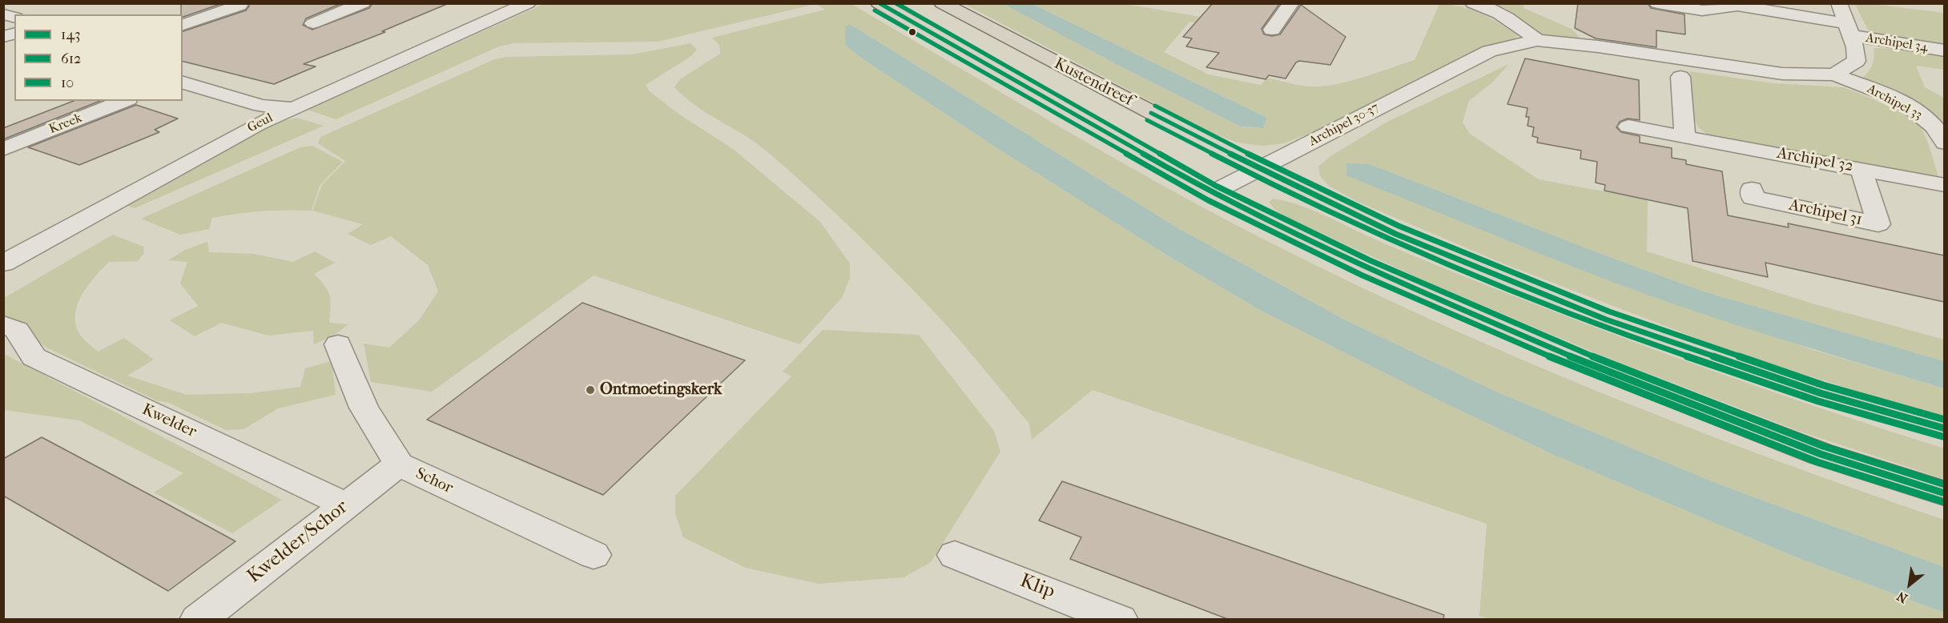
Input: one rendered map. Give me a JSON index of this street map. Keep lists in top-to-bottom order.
{
  "streets": {
    "main road": ["Kustendreef"],
    "street": [
      "Archipel 34",
      "Archipel 33",
      "Geul",
      "Kreek",
      "Archipel 30-37",
      "Archipel 32",
      "Archipel 31",
      "Kwelder",
      "Schor",
      "Kwelder/Schor",
      "Klip"
    ]
  },
  "crossings": [
    ["Kustendreef", "Archipel 30-37"],
    ["Archipel 32", "Archipel 31"],
    ["Kwelder", "Kwelder/Schor"],
    ["Schor", "Kwelder/Schor"]
  ],
  "places": ["Ontmoetingskerk"],
  "lines": ["transit line 143", "transit line 10", "transit line 612"],
  "legend": ["143", "612", "10"],
  "north": "bottom left"
}
